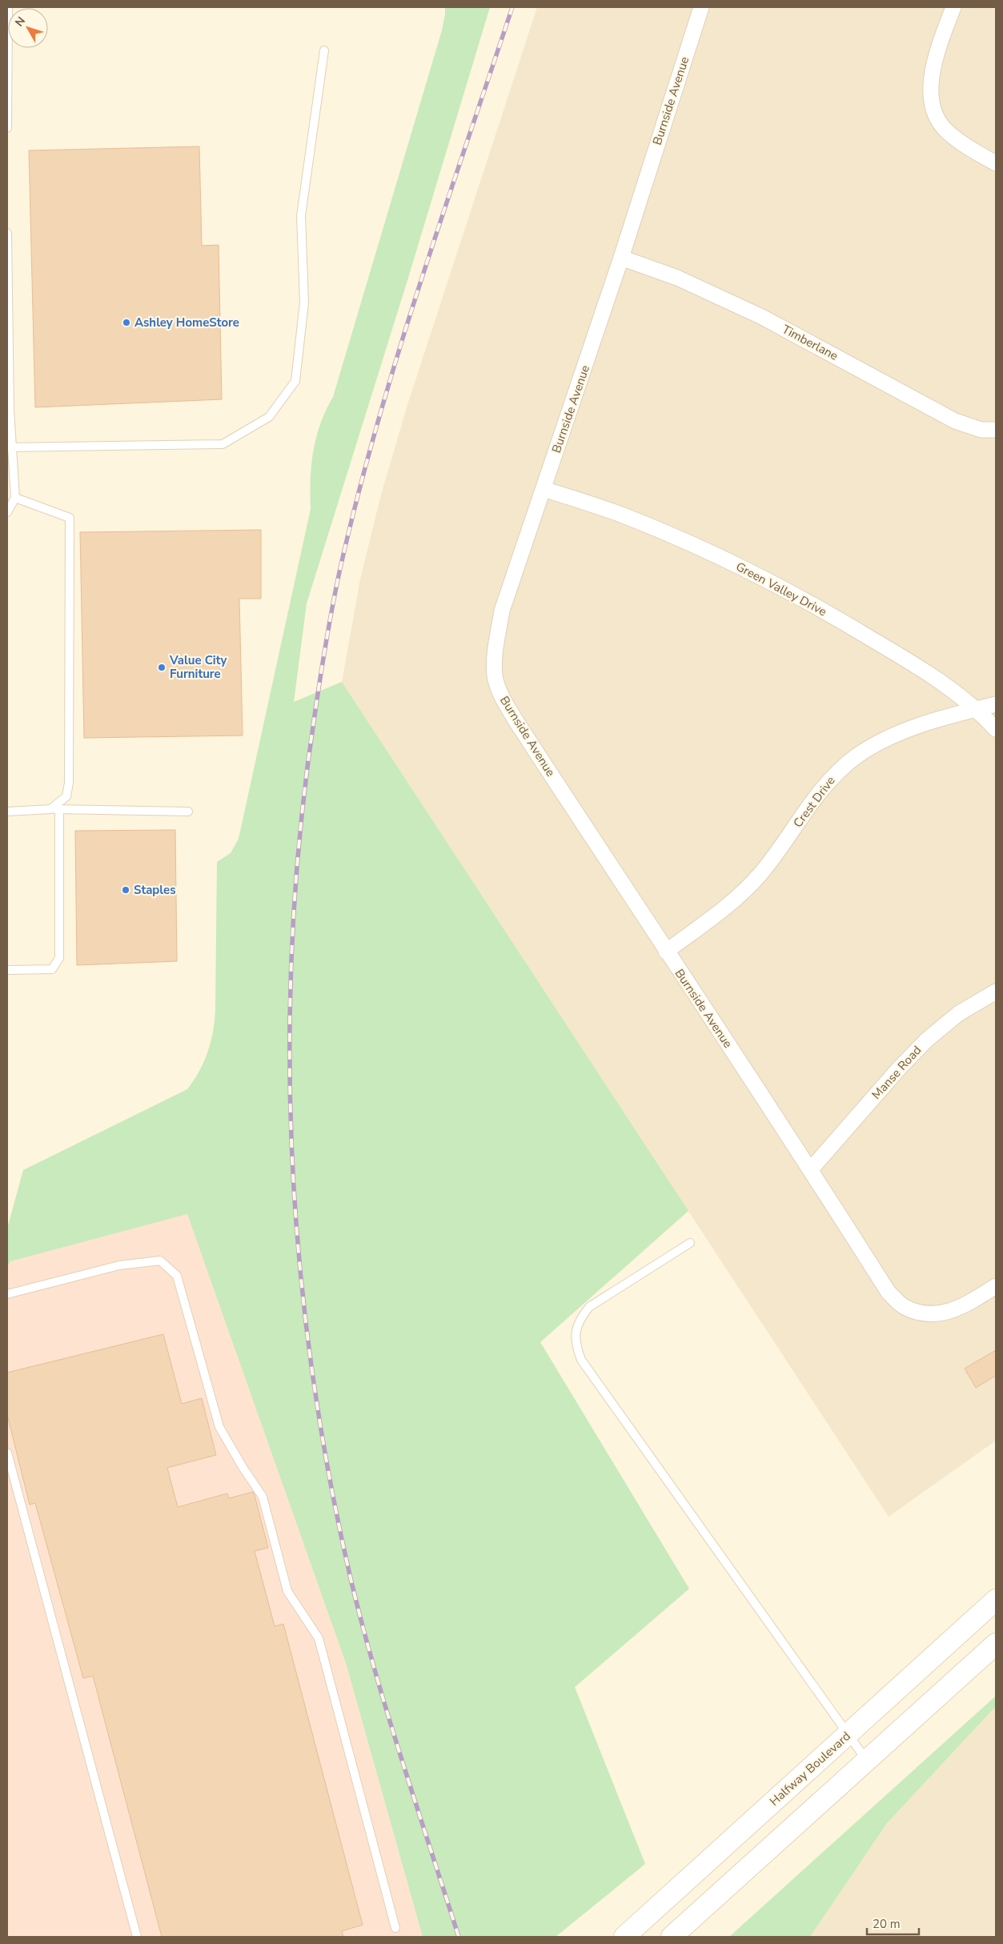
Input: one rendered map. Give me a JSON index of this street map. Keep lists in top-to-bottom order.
{
  "streets": {
    "main road": ["Halfway Boulevard"],
    "street": [
      "Burnside Avenue",
      "Timberlane",
      "Green Valley Drive",
      "Crest Drive",
      "Manse Road"
    ]
  },
  "crossings": [
    ["Burnside Avenue", "Timberlane"],
    ["Burnside Avenue", "Green Valley Drive"],
    ["Burnside Avenue", "Crest Drive"],
    ["Burnside Avenue", "Manse Road"],
    ["Green Valley Drive", "Crest Drive"]
  ],
  "places": ["Ashley HomeStore", "Value City Furniture", "Staples"],
  "scale_bar": "20 m",
  "north": "top left"
}
